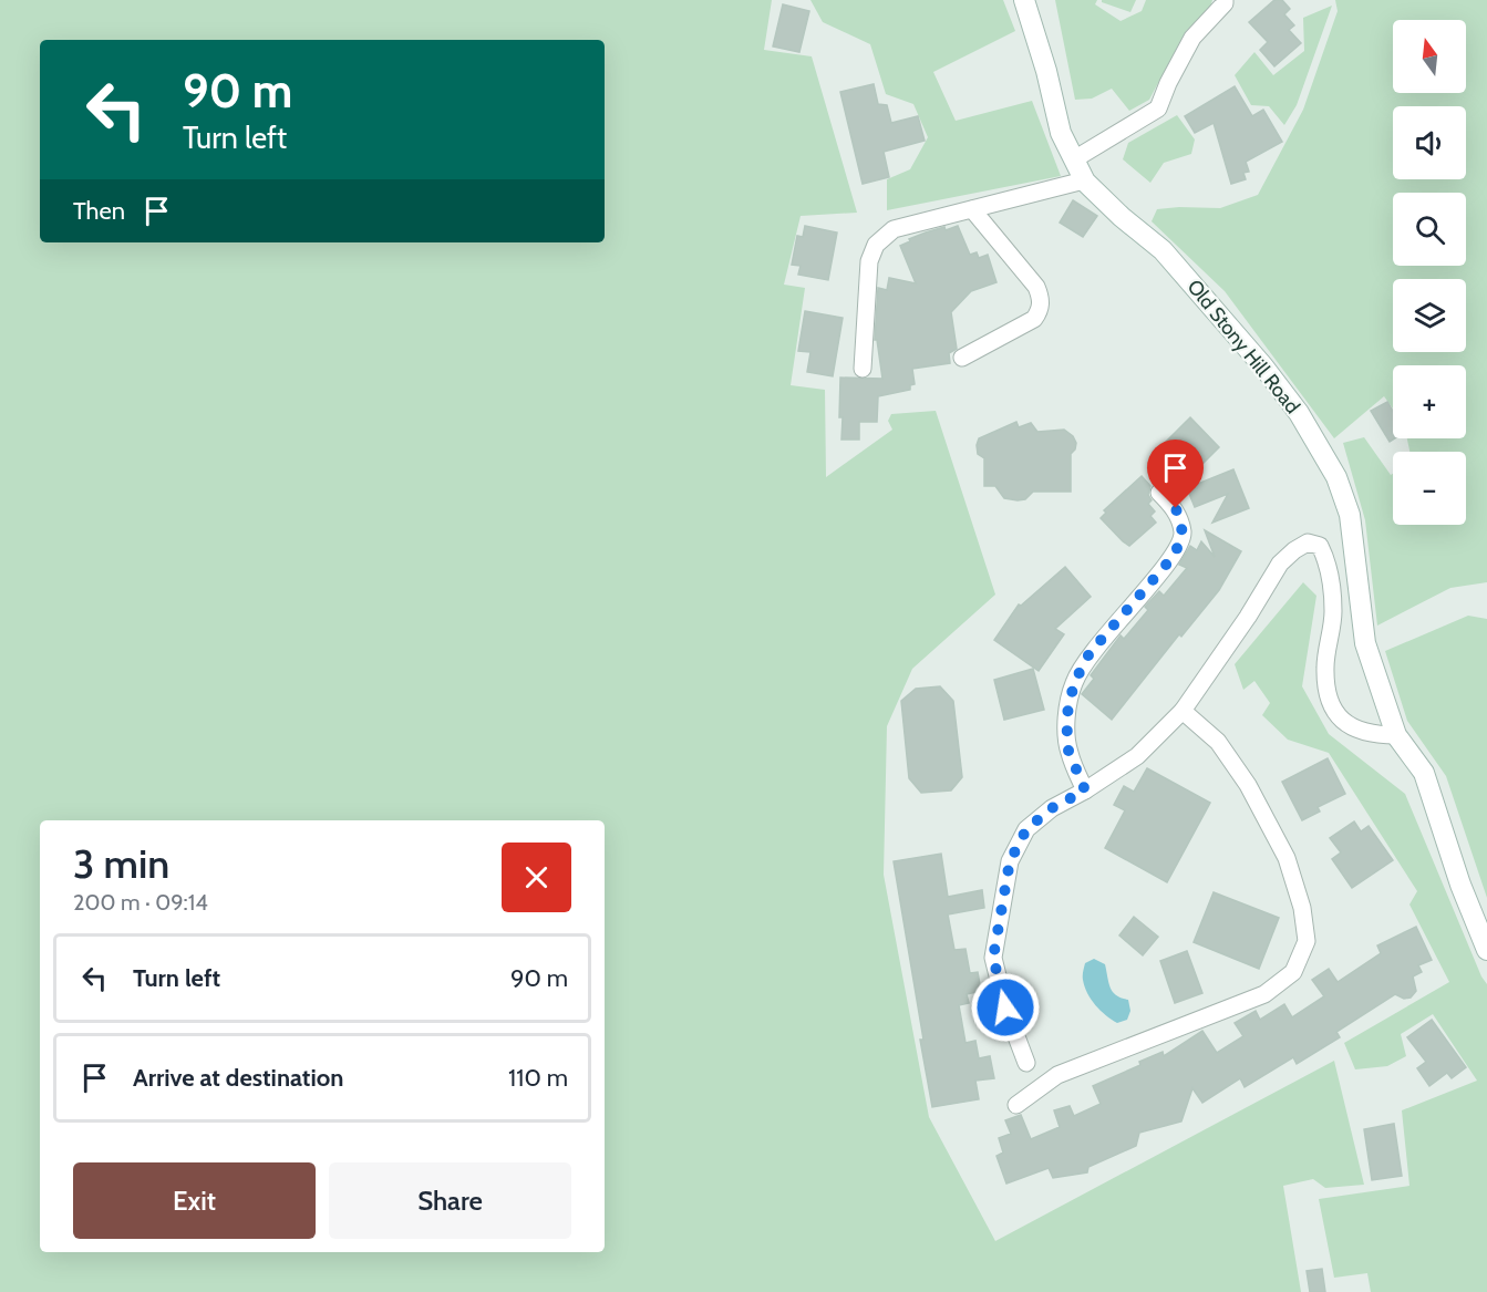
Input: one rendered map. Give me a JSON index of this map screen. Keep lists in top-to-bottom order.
{
  "streets": {
    "street": ["Old Stony Hill Road"]
  },
  "north": "top",
  "page": {
    "map_buttons": ["+", "−"],
    "turn": ["90 m", "Turn left"],
    "then": "Then",
    "heading": ["3 min", "200 m · 09:14"],
    "list": [
      {
        "name": "Turn left",
        "value": "90 m"
      },
      {
        "name": "Arrive at destination",
        "value": "110 m"
      }
    ],
    "buttons": ["Exit", "Share"]
  }
}
